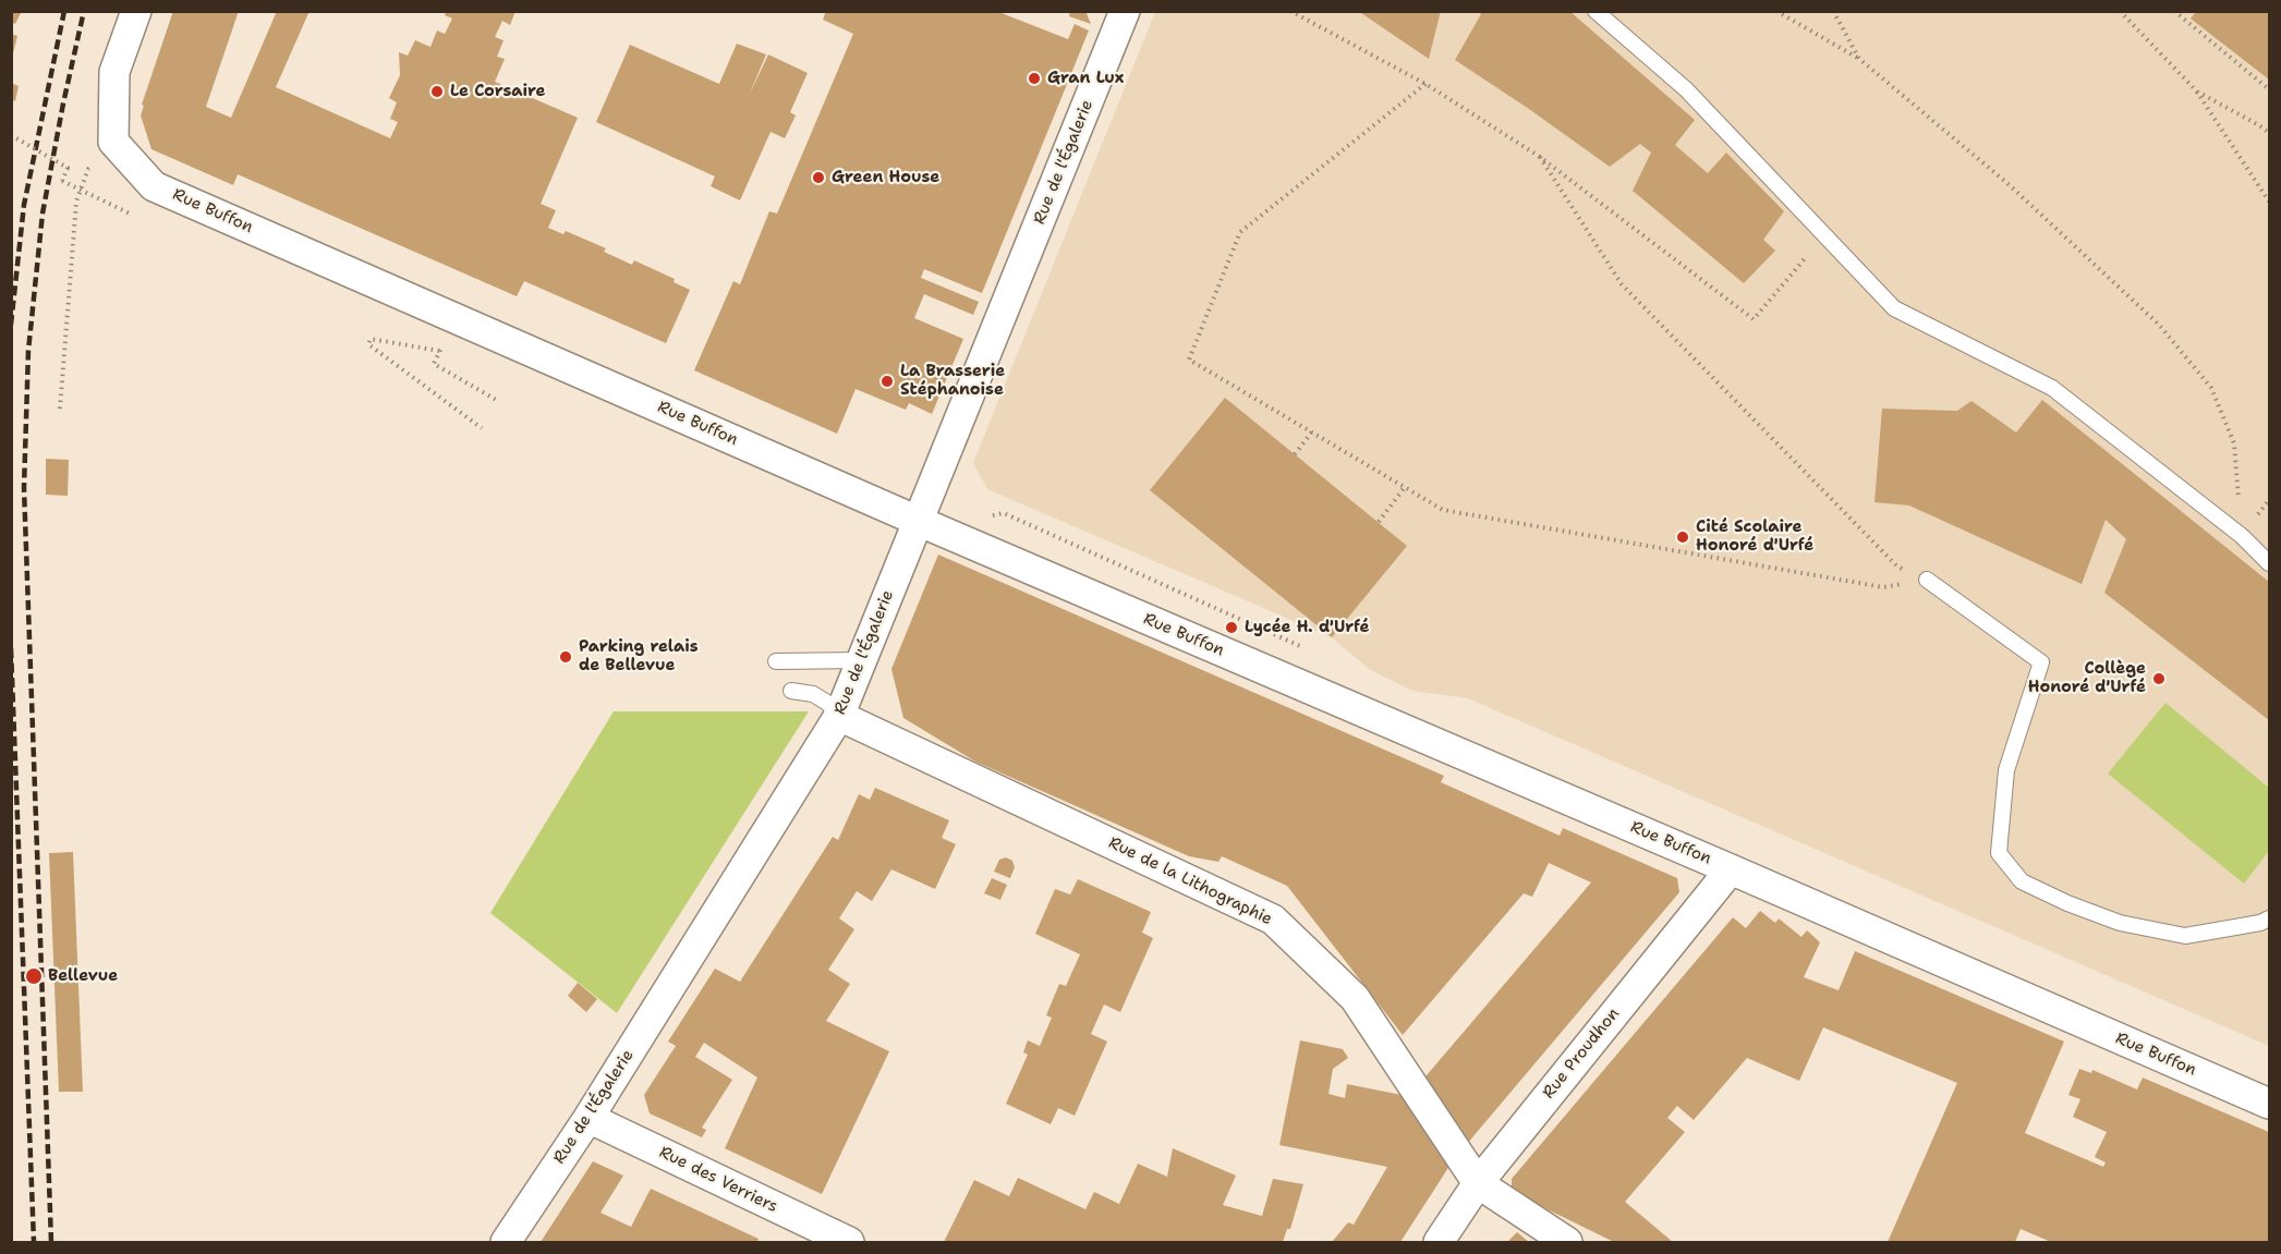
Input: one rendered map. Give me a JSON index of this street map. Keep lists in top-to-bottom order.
{
  "streets": {
    "street": [
      "Rue de l'Égalerie",
      "Rue Buffon",
      "Rue de la Lithographie",
      "Rue Proudhon",
      "Rue des Verriers"
    ]
  },
  "crossings": [
    ["Rue de l'Égalerie", "Rue Buffon"],
    ["Rue de l'Égalerie", "Rue de la Lithographie"],
    ["Rue de l'Égalerie", "Rue des Verriers"],
    ["Rue Buffon", "Rue Proudhon"],
    ["Rue de la Lithographie", "Rue Proudhon"]
  ],
  "places": [
    "Gran Lux",
    "Le Corsaire",
    "Green House",
    "La Brasserie Stéphanoise",
    "Cité Scolaire Honoré d'Urfé",
    "Lycée H. d'Urfé",
    "Parking relais de Bellevue",
    "Collège Honoré d'Urfé",
    "Bellevue"
  ]
}
